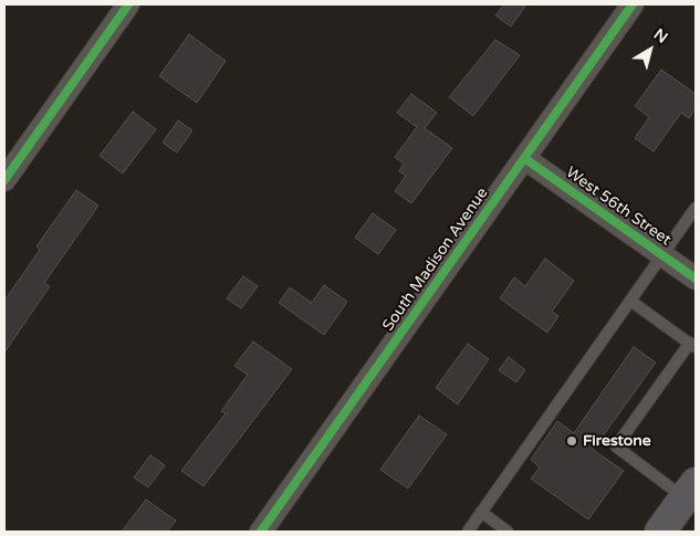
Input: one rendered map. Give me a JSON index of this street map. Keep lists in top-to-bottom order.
{
  "streets": {
    "street": ["West 56th Street", "South Madison Avenue"]
  },
  "crossings": [
    ["West 56th Street", "South Madison Avenue"]
  ],
  "places": ["Firestone"],
  "north": "top right"
}
